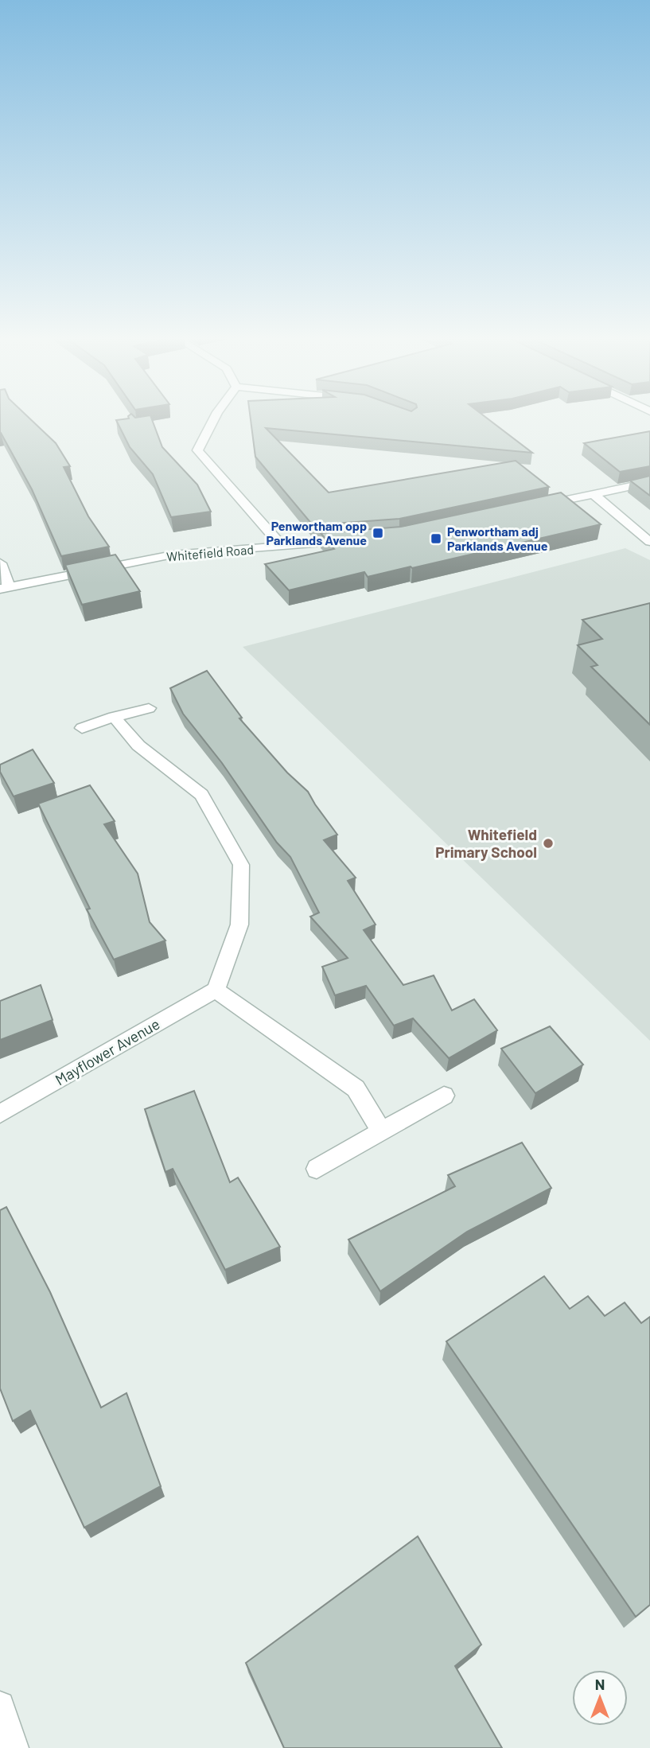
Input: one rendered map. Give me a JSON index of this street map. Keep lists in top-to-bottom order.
{
  "streets": {
    "street": ["Whitefield Road", "Mayflower Avenue"]
  },
  "places": {
    "transit": ["Penwortham opp Parklands Avenue", "Penwortham adj Parklands Avenue"],
    "other": ["Whitefield Primary School"]
  },
  "north": "top"
}
